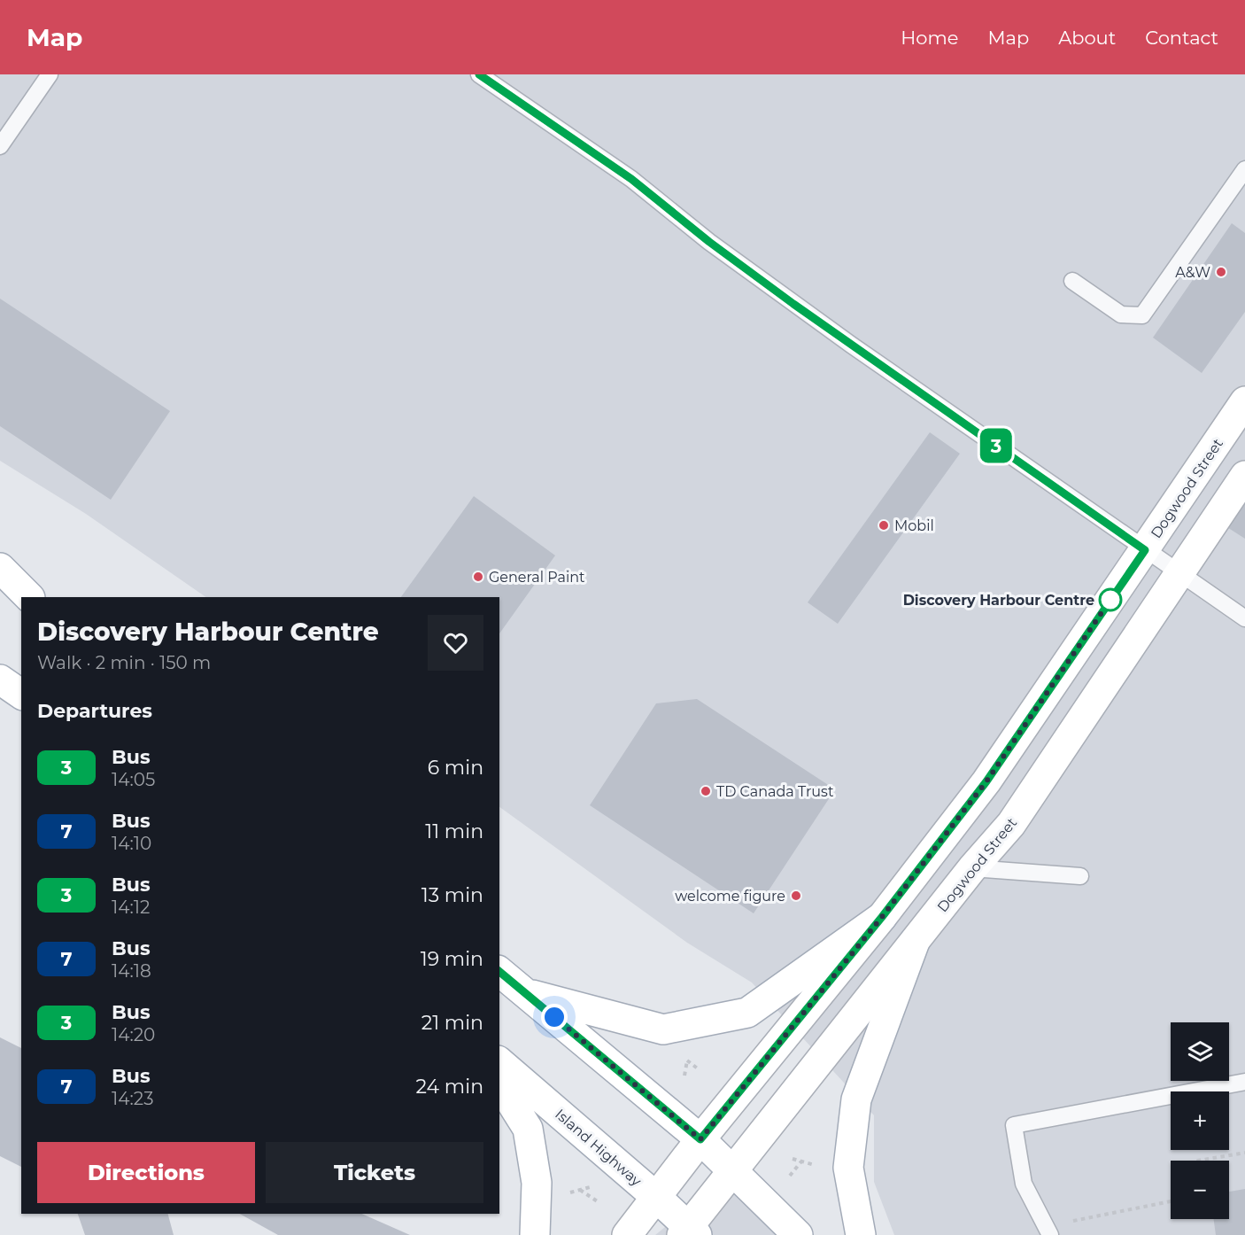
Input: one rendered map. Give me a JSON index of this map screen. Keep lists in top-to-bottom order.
{
  "streets": {
    "main road": ["Dogwood Street", "Island Highway"]
  },
  "crossings": [
    ["Dogwood Street", "Island Highway"]
  ],
  "places": [
    "A&W",
    "Mobil",
    "General Paint",
    "Discovery Harbour Centre",
    "TD Canada Trust",
    "welcome figure"
  ],
  "lines": ["bus line 3"],
  "page": {
    "header": "Map",
    "nav": [
      "Home",
      "Map",
      "About",
      "Contact"
    ],
    "on_map": "3",
    "heading": [
      ["Discovery Harbour Centre", "Walk · 2 min · 150 m"],
      "Departures"
    ],
    "list": [
      {
        "mark": "3",
        "name": "Bus",
        "note": "14:05",
        "value": "6 min"
      },
      {
        "mark": "7",
        "name": "Bus",
        "note": "14:10",
        "value": "11 min"
      },
      {
        "mark": "3",
        "name": "Bus",
        "note": "14:12",
        "value": "13 min"
      },
      {
        "mark": "7",
        "name": "Bus",
        "note": "14:18",
        "value": "19 min"
      },
      {
        "mark": "3",
        "name": "Bus",
        "note": "14:20",
        "value": "21 min"
      },
      {
        "mark": "7",
        "name": "Bus",
        "note": "14:23",
        "value": "24 min"
      }
    ],
    "map_buttons": ["+", "−"],
    "buttons": ["Directions", "Tickets"]
  }
}
